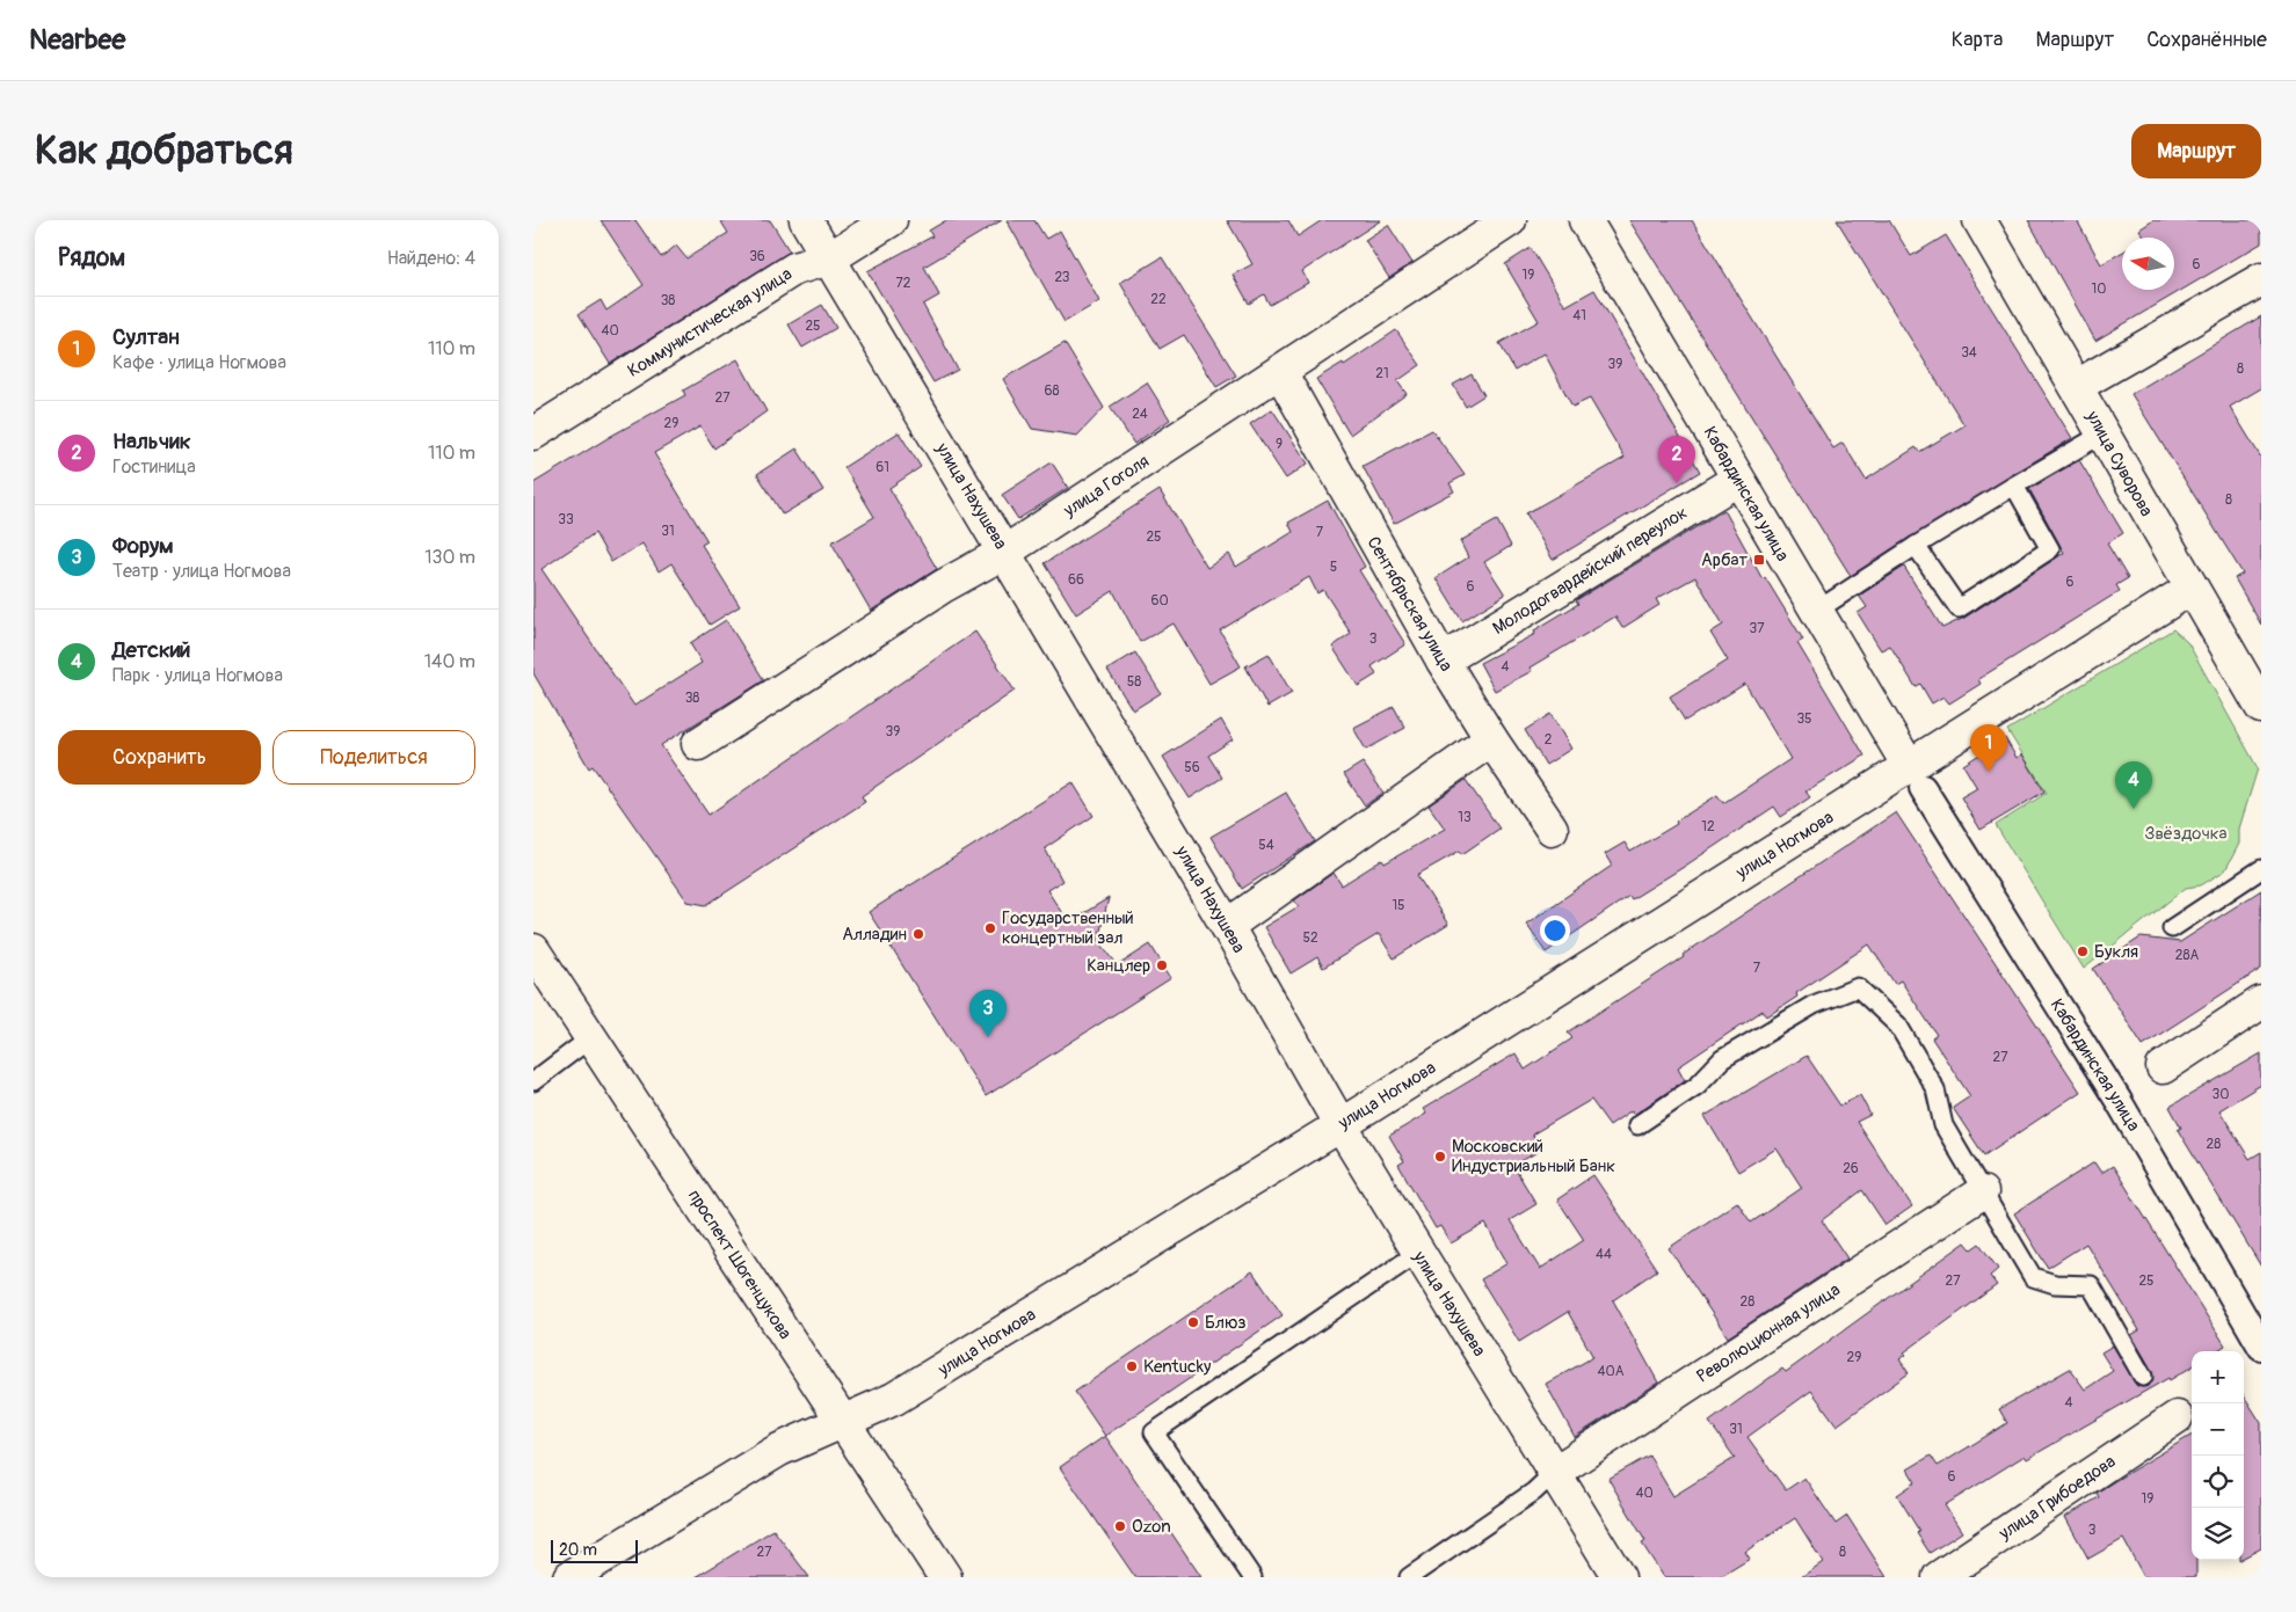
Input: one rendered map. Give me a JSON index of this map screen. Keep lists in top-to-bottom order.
{
  "streets": {
    "street": [
      "Коммунистическая улица",
      "улица Суворова",
      "улица Гоголя",
      "Кабардинская улица",
      "улица Нахушева",
      "Молодогвардейский переулок",
      "Сентябрьская улица",
      "улица Ногмова",
      "проспект Шогенцукова",
      "Революционная улица",
      "улица Грибоедова"
    ]
  },
  "crossings": [
    ["Коммунистическая улица", "улица Нахушева"],
    ["улица Суворова", "улица Ногмова"],
    ["улица Гоголя", "улица Нахушева"],
    ["улица Гоголя", "Сентябрьская улица"],
    ["Кабардинская улица", "Молодогвардейский переулок"],
    ["Кабардинская улица", "улица Ногмова"],
    ["улица Нахушева", "улица Ногмова"],
    ["улица Нахушева", "Революционная улица"],
    ["Молодогвардейский переулок", "Сентябрьская улица"],
    ["улица Ногмова", "проспект Шогенцукова"]
  ],
  "parks": ["Звёздочка"],
  "places": {
    "transit": ["Арбат"],
    "other": [
      "Государственный концертный зал",
      "Алладин",
      "Букля",
      "Канцлер",
      "Московский Индустриальный Банк",
      "Блюз",
      "Kentucky",
      "Ozon"
    ]
  },
  "house_numbers": [
    "36",
    "6",
    "19",
    "23",
    "72",
    "10",
    "22",
    "38",
    "41",
    "25",
    "40",
    "34",
    "39",
    "8",
    "21",
    "68",
    "27",
    "24",
    "29",
    "9",
    "61",
    "8",
    "33",
    "31",
    "7",
    "25",
    "5",
    "66",
    "6",
    "6",
    "60",
    "37",
    "3",
    "4",
    "58",
    "38",
    "35",
    "39",
    "2",
    "56",
    "13",
    "12",
    "54",
    "15",
    "52",
    "28А",
    "7",
    "27",
    "30",
    "28",
    "26",
    "44",
    "27",
    "25",
    "28",
    "29",
    "40А",
    "4",
    "31",
    "6",
    "40",
    "19",
    "3",
    "27",
    "8"
  ],
  "scale_bar": "20 m",
  "north": "left",
  "page": {
    "header": "Nearbee",
    "nav": ["Карта", "Маршрут", "Сохранённые"],
    "buttons": [
      "Маршрут",
      ["Сохранить", "Поделиться"]
    ],
    "title": "Как добраться",
    "heading": ["Рядом", "Найдено: 4"],
    "list": [
      {
        "mark": "1",
        "name": "Султан",
        "note": "Кафе · улица Ногмова",
        "value": "110 m"
      },
      {
        "mark": "2",
        "name": "Нальчик",
        "note": "Гостиница",
        "value": "110 m"
      },
      {
        "mark": "3",
        "name": "Форум",
        "note": "Театр · улица Ногмова",
        "value": "130 m"
      },
      {
        "mark": "4",
        "name": "Детский",
        "note": "Парк · улица Ногмова",
        "value": "140 m"
      }
    ],
    "pins": [
      "2",
      "1",
      "4",
      "3"
    ],
    "map_buttons": ["+", "−"],
    "scale": "20 m"
  }
}
